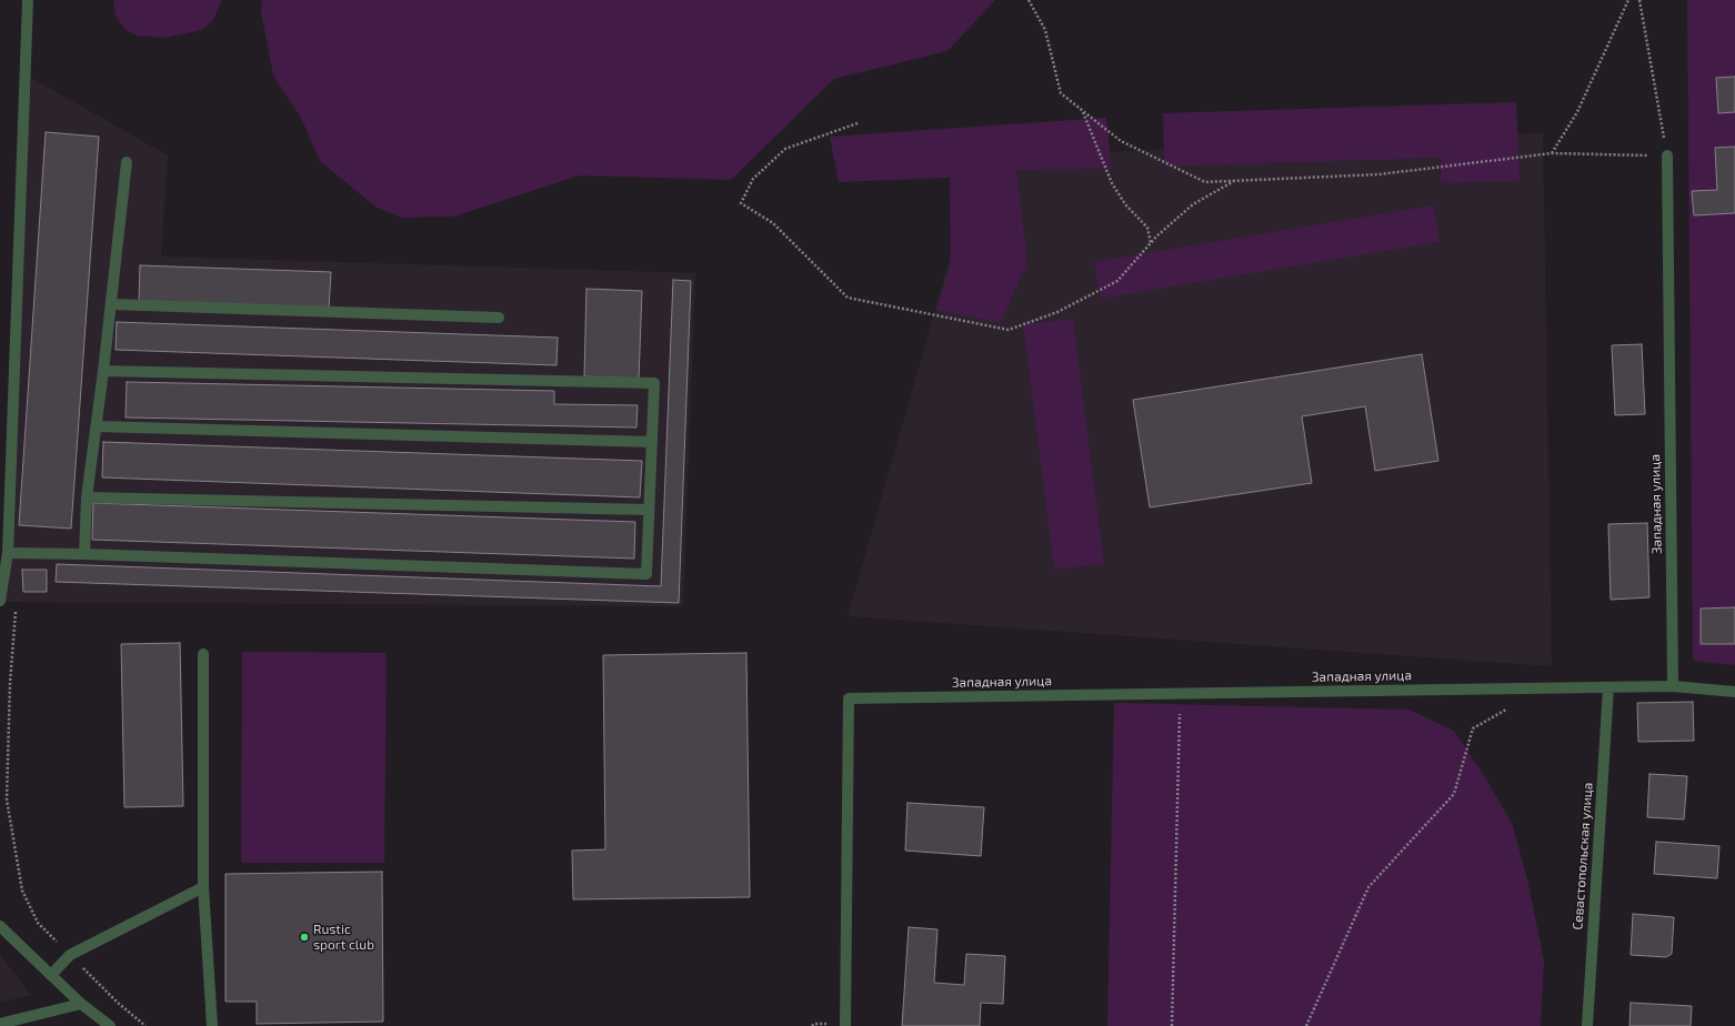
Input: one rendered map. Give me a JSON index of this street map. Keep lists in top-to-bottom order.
{
  "streets": {
    "street": ["Западная улица", "Севастопольская улица"]
  },
  "crossings": [
    ["Западная улица", "Севастопольская улица"]
  ],
  "places": ["Rustic sport club"]
}
